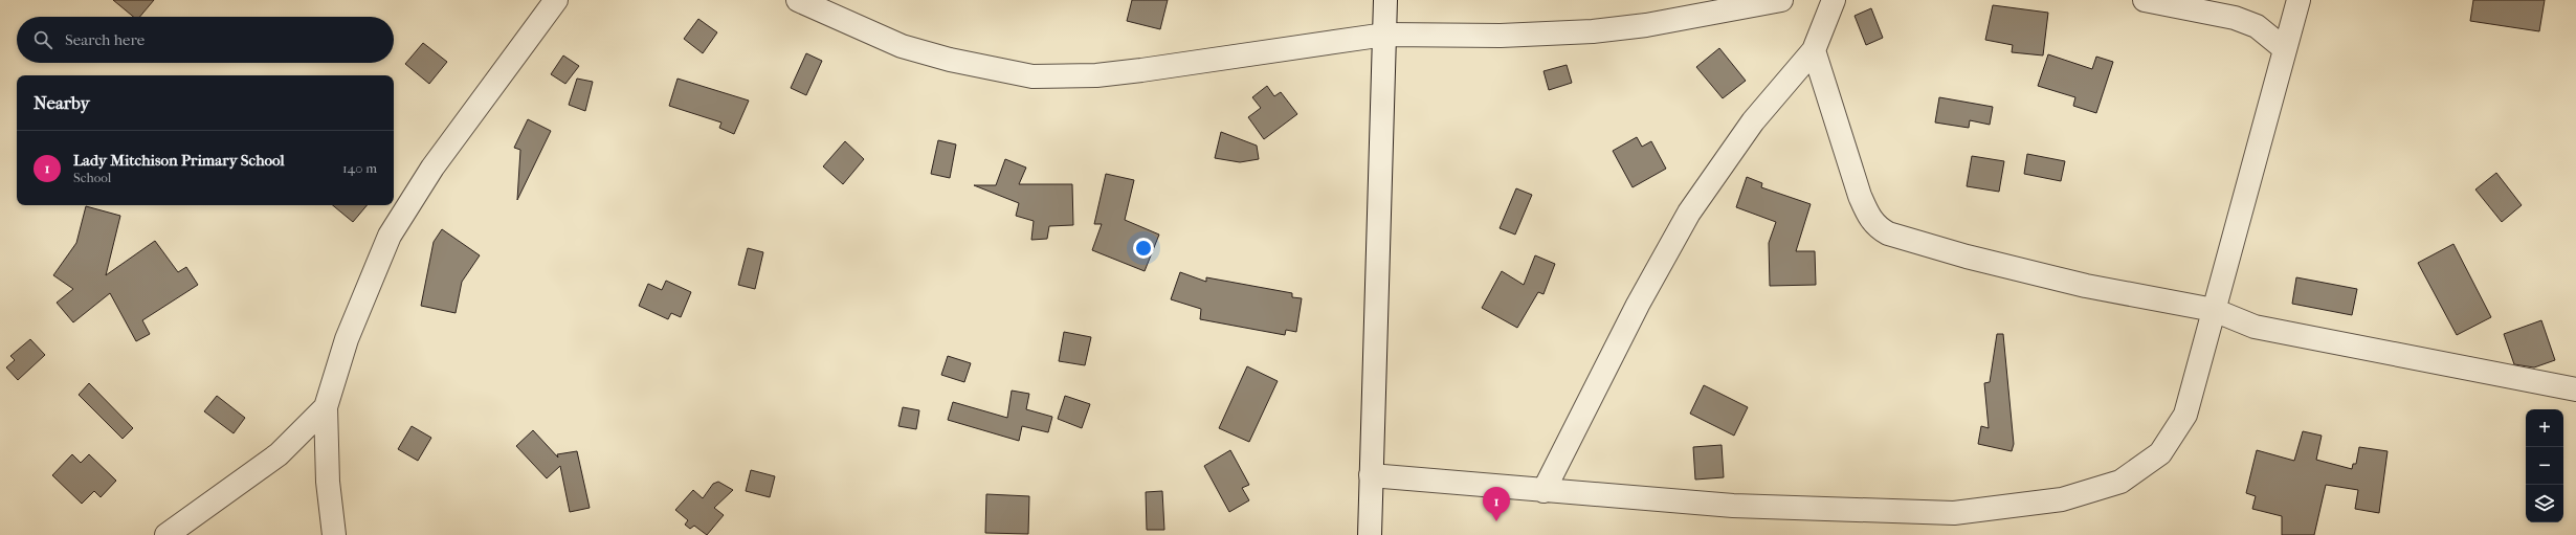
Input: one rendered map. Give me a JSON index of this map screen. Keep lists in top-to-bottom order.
{
  "page": {
    "search": "Search here",
    "heading": "Nearby",
    "list": [
      {
        "mark": "1",
        "name": "Lady Mitchison Primary School",
        "note": "School",
        "value": "140 m"
      }
    ],
    "map_buttons": ["+", "−"],
    "pins": "1"
  }
}
